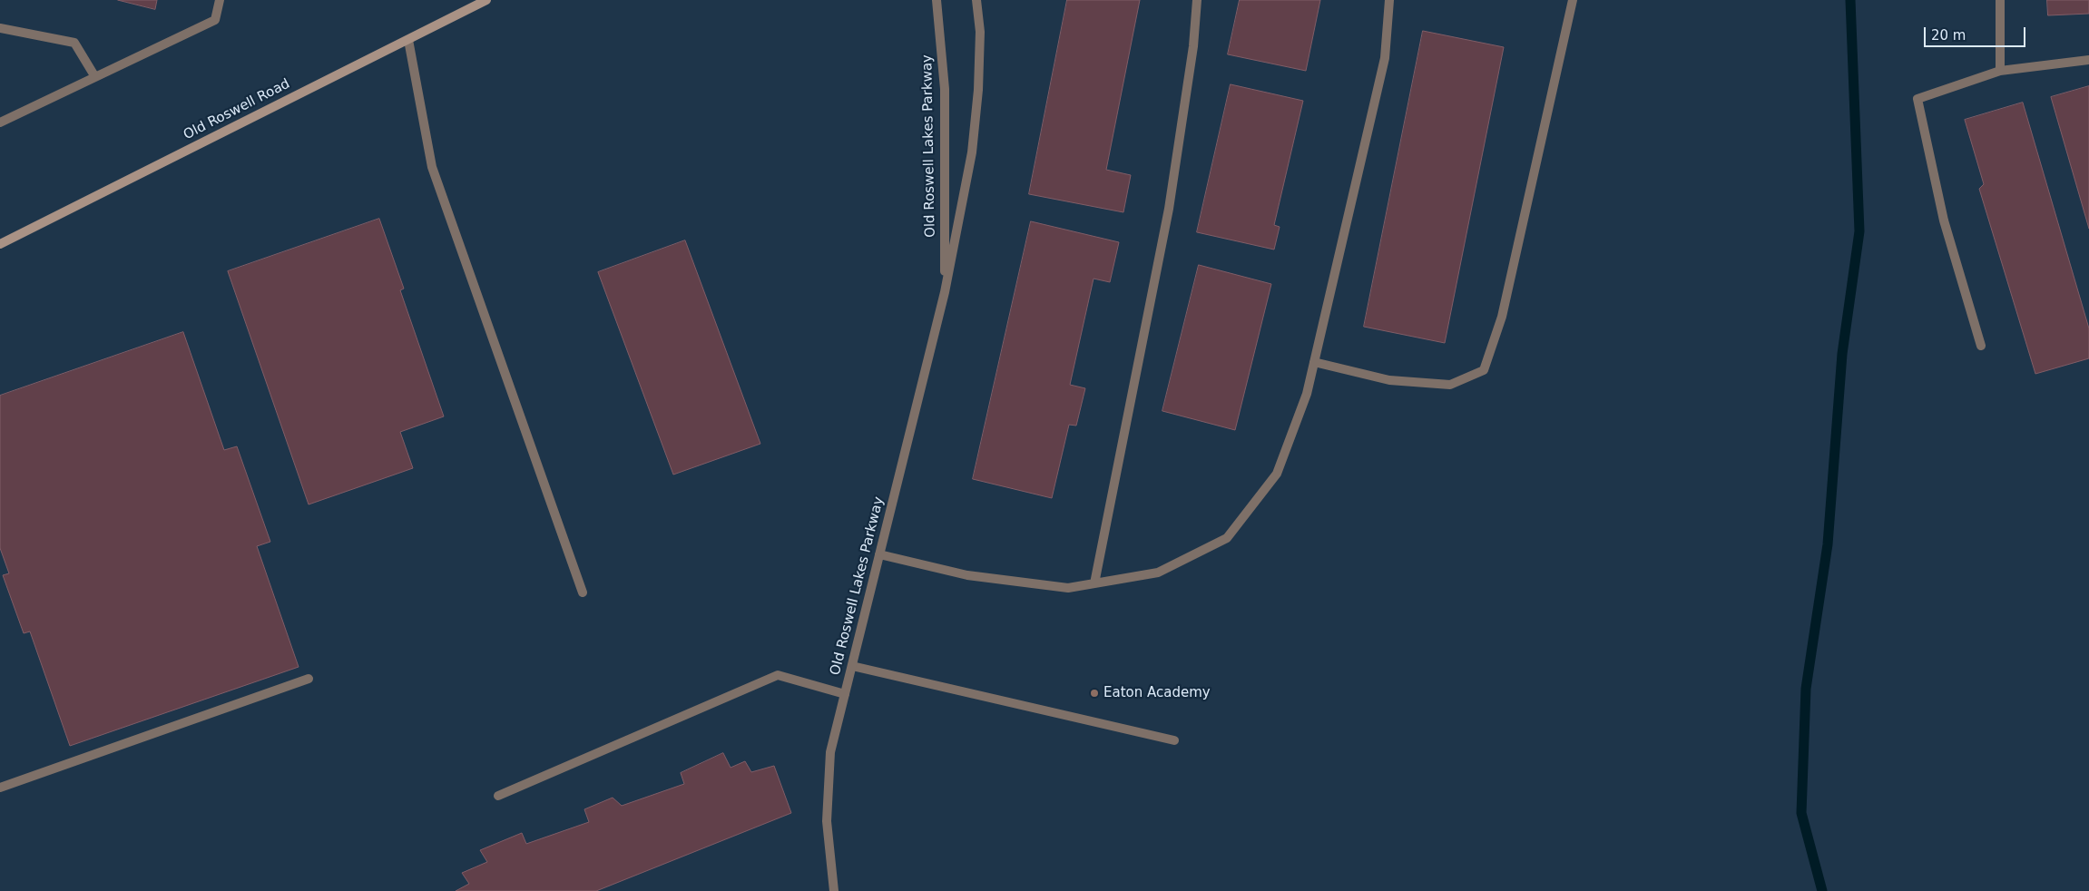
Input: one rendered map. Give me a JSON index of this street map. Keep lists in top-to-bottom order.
{
  "streets": {
    "street": ["Old Roswell Road", "Old Roswell Lakes Parkway"]
  },
  "places": ["Eaton Academy"],
  "scale_bar": "20 m"
}
